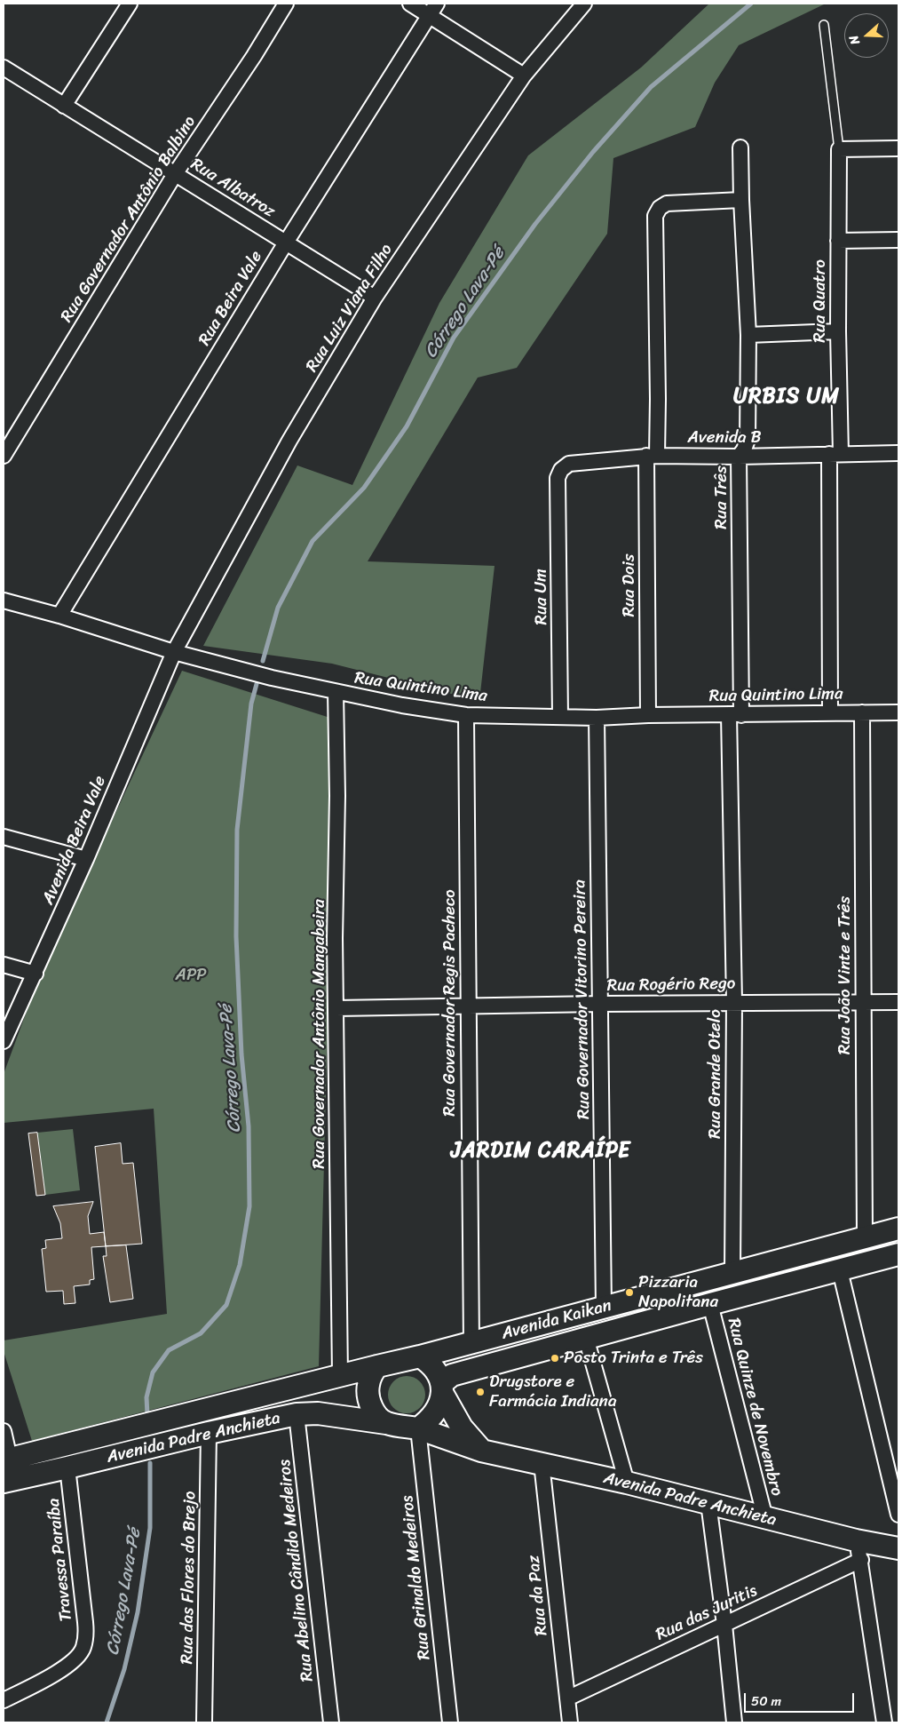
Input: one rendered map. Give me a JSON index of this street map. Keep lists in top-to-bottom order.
{
  "streets": {
    "street": [
      "Rua Albatroz",
      "Rua Governador Antônio Balbino",
      "Rua Beira Vale",
      "Rua Quatro",
      "Rua Luiz Viana Filho",
      "Avenida B",
      "Rua Três",
      "Rua Dois",
      "Rua Um",
      "Rua Quintino Lima",
      "Avenida Beira Vale",
      "Rua João Vinte e Três",
      "Rua Rogério Rego",
      "Rua Governador Vitorino Pereira",
      "Rua Governador Regis Pacheco",
      "Rua Governador Antônio Mangabeira",
      "Rua Grande Otelo",
      "Avenida Kaikan",
      "Rua Quinze de Novembro",
      "Avenida Padre Anchieta",
      "Travessa Paraíba",
      "Rua Abelino Cândido Medeiros",
      "Rua das Flores do Brejo",
      "Rua Grinaldo Medeiros",
      "Rua da Paz",
      "Rua das Juritis"
    ]
  },
  "crossings": [
    ["Rua Albatroz", "Rua Governador Antônio Balbino"],
    ["Rua Albatroz", "Rua Beira Vale"],
    ["Rua Albatroz", "Rua Luiz Viana Filho"],
    ["Rua Beira Vale", "Rua Quintino Lima"],
    ["Rua Quatro", "Avenida B"],
    ["Rua Quatro", "Rua Quintino Lima"],
    ["Rua Luiz Viana Filho", "Rua Quintino Lima"],
    ["Rua Luiz Viana Filho", "Avenida Beira Vale"],
    ["Avenida B", "Rua Três"],
    ["Avenida B", "Rua Dois"],
    ["Avenida B", "Rua Um"],
    ["Rua Três", "Rua Dois"],
    ["Rua Três", "Rua Quintino Lima"],
    ["Rua Três", "Rua Grande Otelo"],
    ["Rua Dois", "Rua Quintino Lima"],
    ["Rua Um", "Rua Quintino Lima"],
    ["Rua Quintino Lima", "Avenida Beira Vale"],
    ["Rua Quintino Lima", "Rua João Vinte e Três"],
    ["Rua Quintino Lima", "Rua Governador Vitorino Pereira"],
    ["Rua Quintino Lima", "Rua Governador Regis Pacheco"],
    ["Rua Quintino Lima", "Rua Governador Antônio Mangabeira"],
    ["Rua Quintino Lima", "Rua Grande Otelo"],
    ["Rua João Vinte e Três", "Rua Rogério Rego"],
    ["Rua João Vinte e Três", "Avenida Kaikan"],
    ["Rua Rogério Rego", "Rua Governador Vitorino Pereira"],
    ["Rua Rogério Rego", "Rua Governador Regis Pacheco"],
    ["Rua Rogério Rego", "Rua Governador Antônio Mangabeira"],
    ["Rua Rogério Rego", "Rua Grande Otelo"],
    ["Rua Governador Vitorino Pereira", "Avenida Kaikan"],
    ["Rua Governador Regis Pacheco", "Avenida Kaikan"],
    ["Rua Governador Antônio Mangabeira", "Avenida Padre Anchieta"],
    ["Rua Grande Otelo", "Avenida Kaikan"],
    ["Avenida Kaikan", "Rua Quinze de Novembro"],
    ["Avenida Kaikan", "Avenida Padre Anchieta"],
    ["Avenida Kaikan", "Rua Grinaldo Medeiros"],
    ["Rua Quinze de Novembro", "Avenida Padre Anchieta"],
    ["Avenida Padre Anchieta", "Travessa Paraíba"],
    ["Avenida Padre Anchieta", "Rua Abelino Cândido Medeiros"],
    ["Avenida Padre Anchieta", "Rua das Flores do Brejo"],
    ["Avenida Padre Anchieta", "Rua Grinaldo Medeiros"],
    ["Avenida Padre Anchieta", "Rua da Paz"],
    ["Avenida Padre Anchieta", "Rua das Juritis"],
    ["Rua da Paz", "Rua das Juritis"]
  ],
  "districts": ["URBIS UM", "JARDIM CARAÍPE"],
  "water": ["Córrego Lava-Pé"],
  "parks": ["APP"],
  "places": ["Pizzaria Napolitana", "Posto Trinta e Três", "Drugstore e Farmácia Indiana"],
  "scale_bar": "50 m",
  "north": "left"
}
